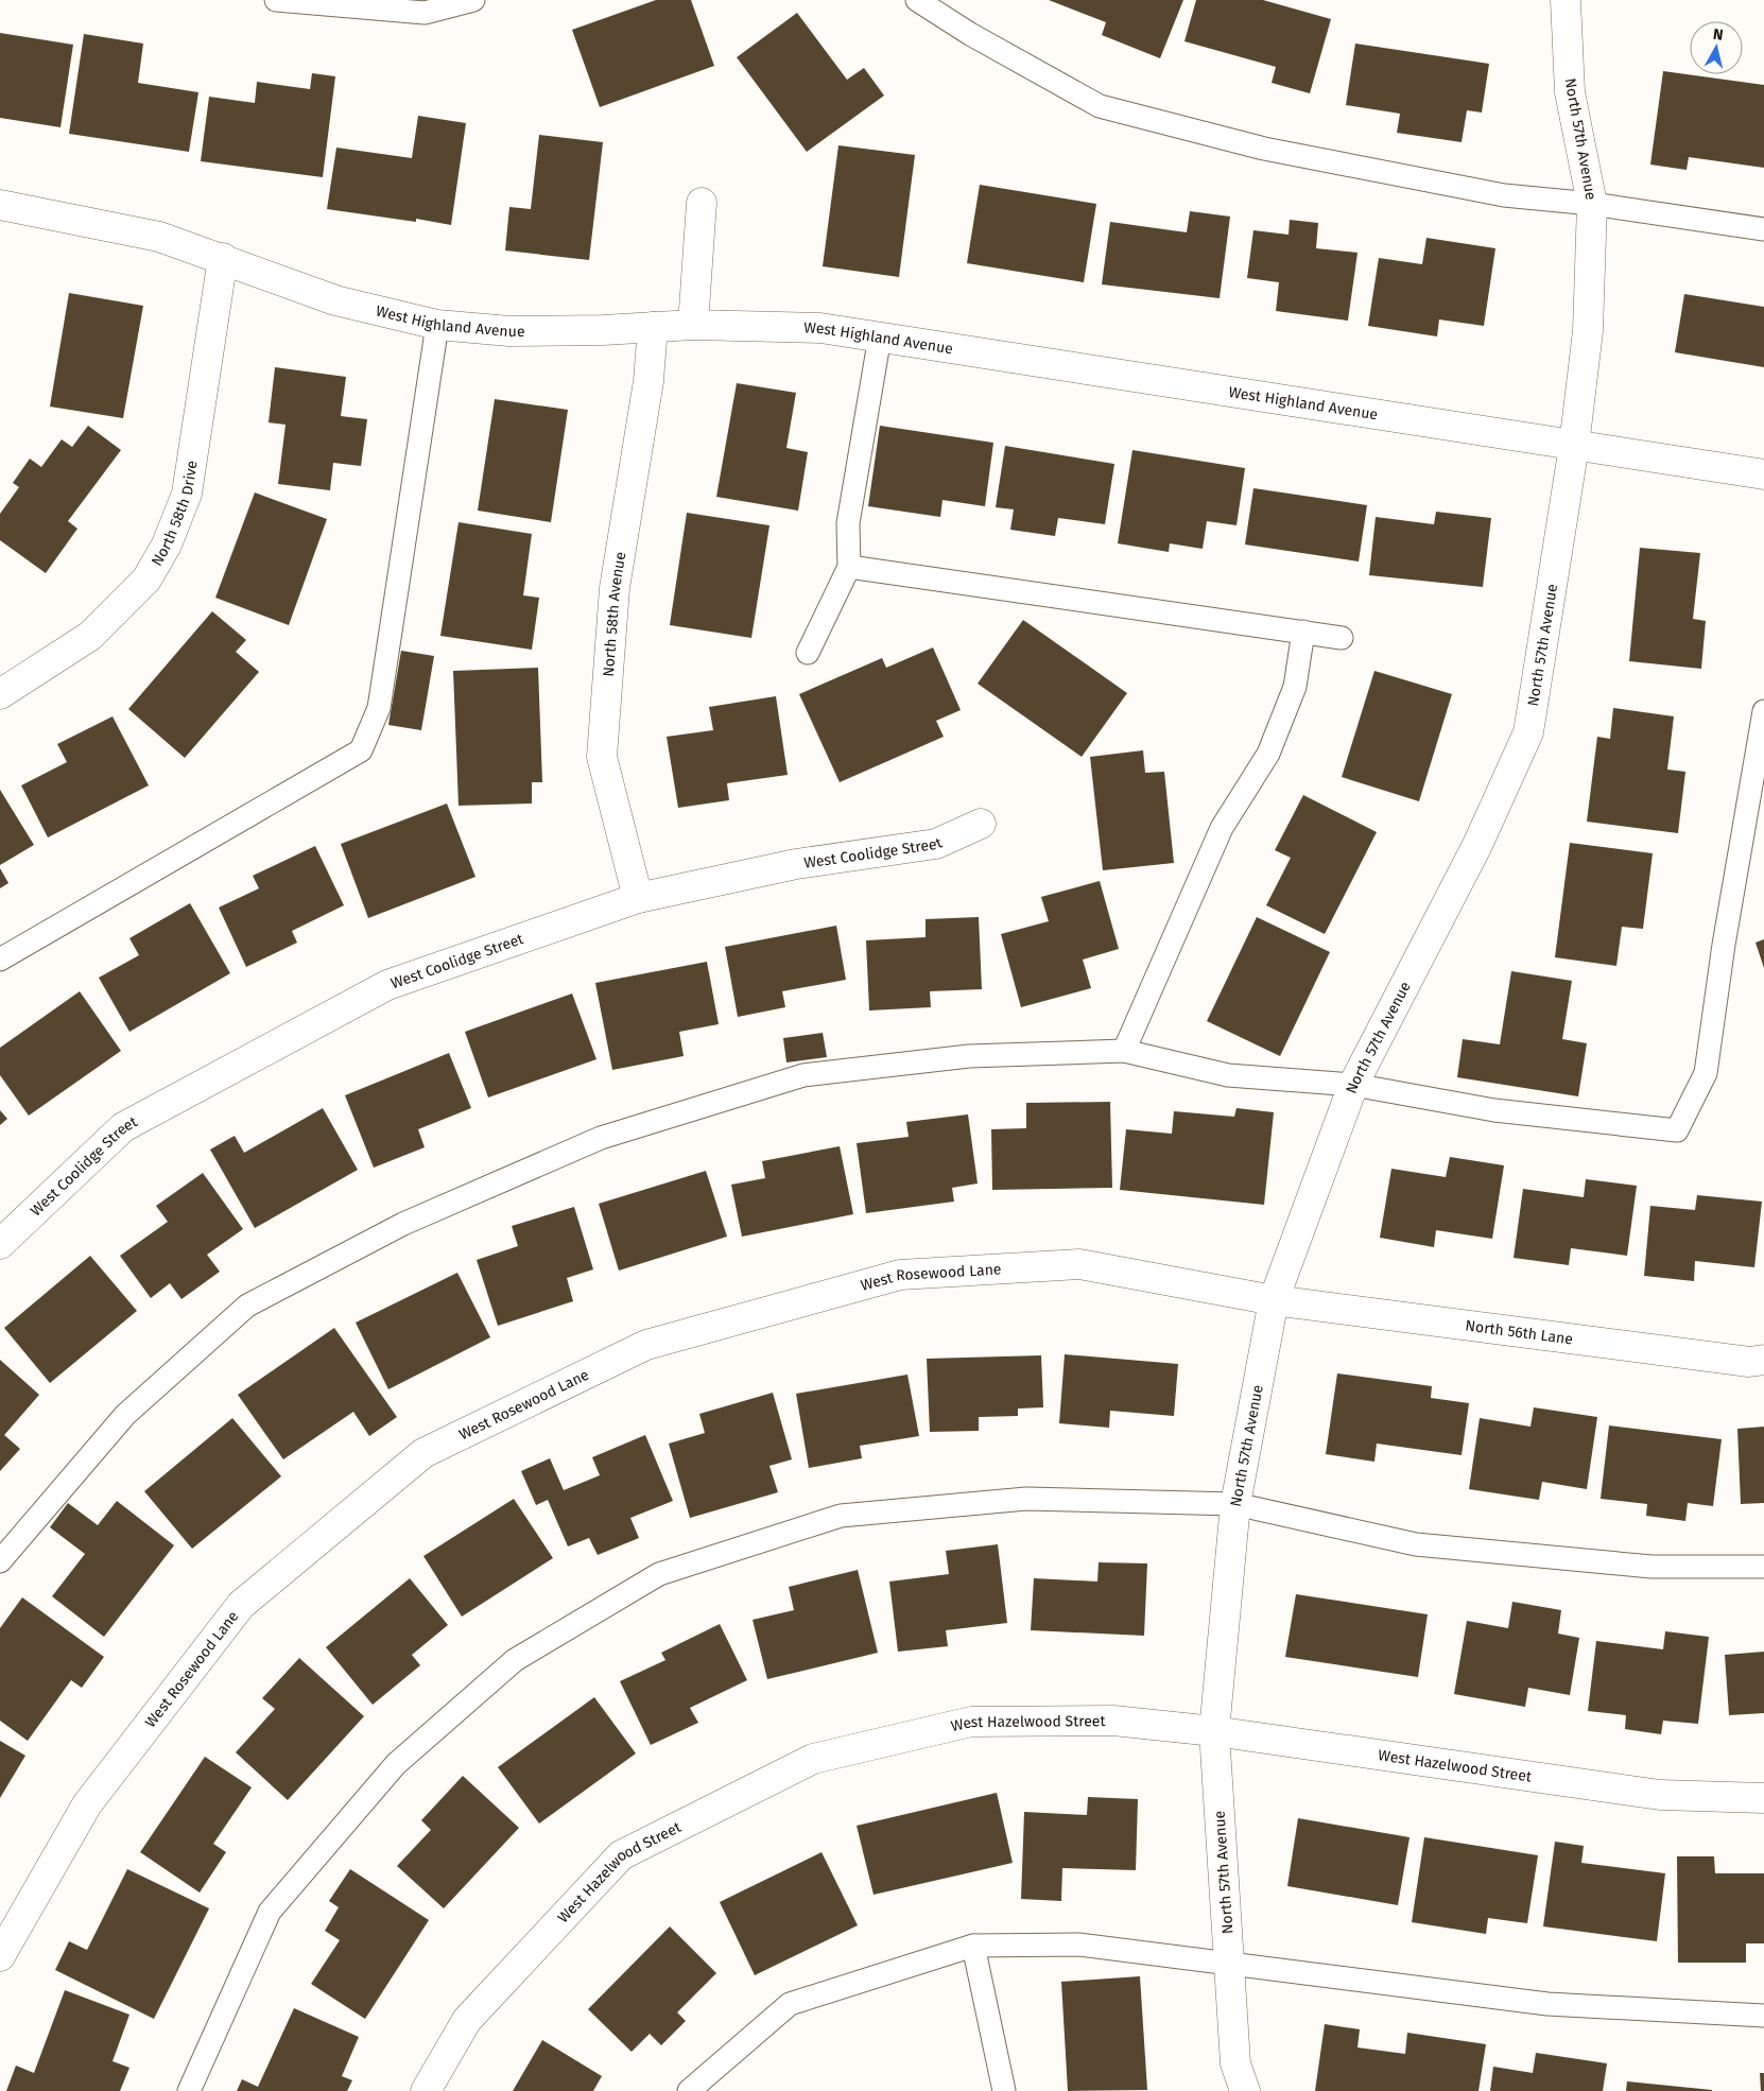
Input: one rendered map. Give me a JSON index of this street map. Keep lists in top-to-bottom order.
{
  "streets": {
    "street": [
      "North 57th Avenue",
      "West Highland Avenue",
      "North 58th Drive",
      "North 58th Avenue",
      "West Coolidge Street",
      "West Rosewood Lane",
      "North 56th Lane",
      "West Hazelwood Street"
    ]
  },
  "crossings": [
    ["North 57th Avenue", "West Highland Avenue"],
    ["North 57th Avenue", "West Rosewood Lane"],
    ["North 57th Avenue", "North 56th Lane"],
    ["North 57th Avenue", "West Hazelwood Street"],
    ["West Highland Avenue", "North 58th Drive"],
    ["West Highland Avenue", "North 58th Avenue"],
    ["North 58th Avenue", "West Coolidge Street"],
    ["West Rosewood Lane", "North 56th Lane"]
  ],
  "north": "top"
}
